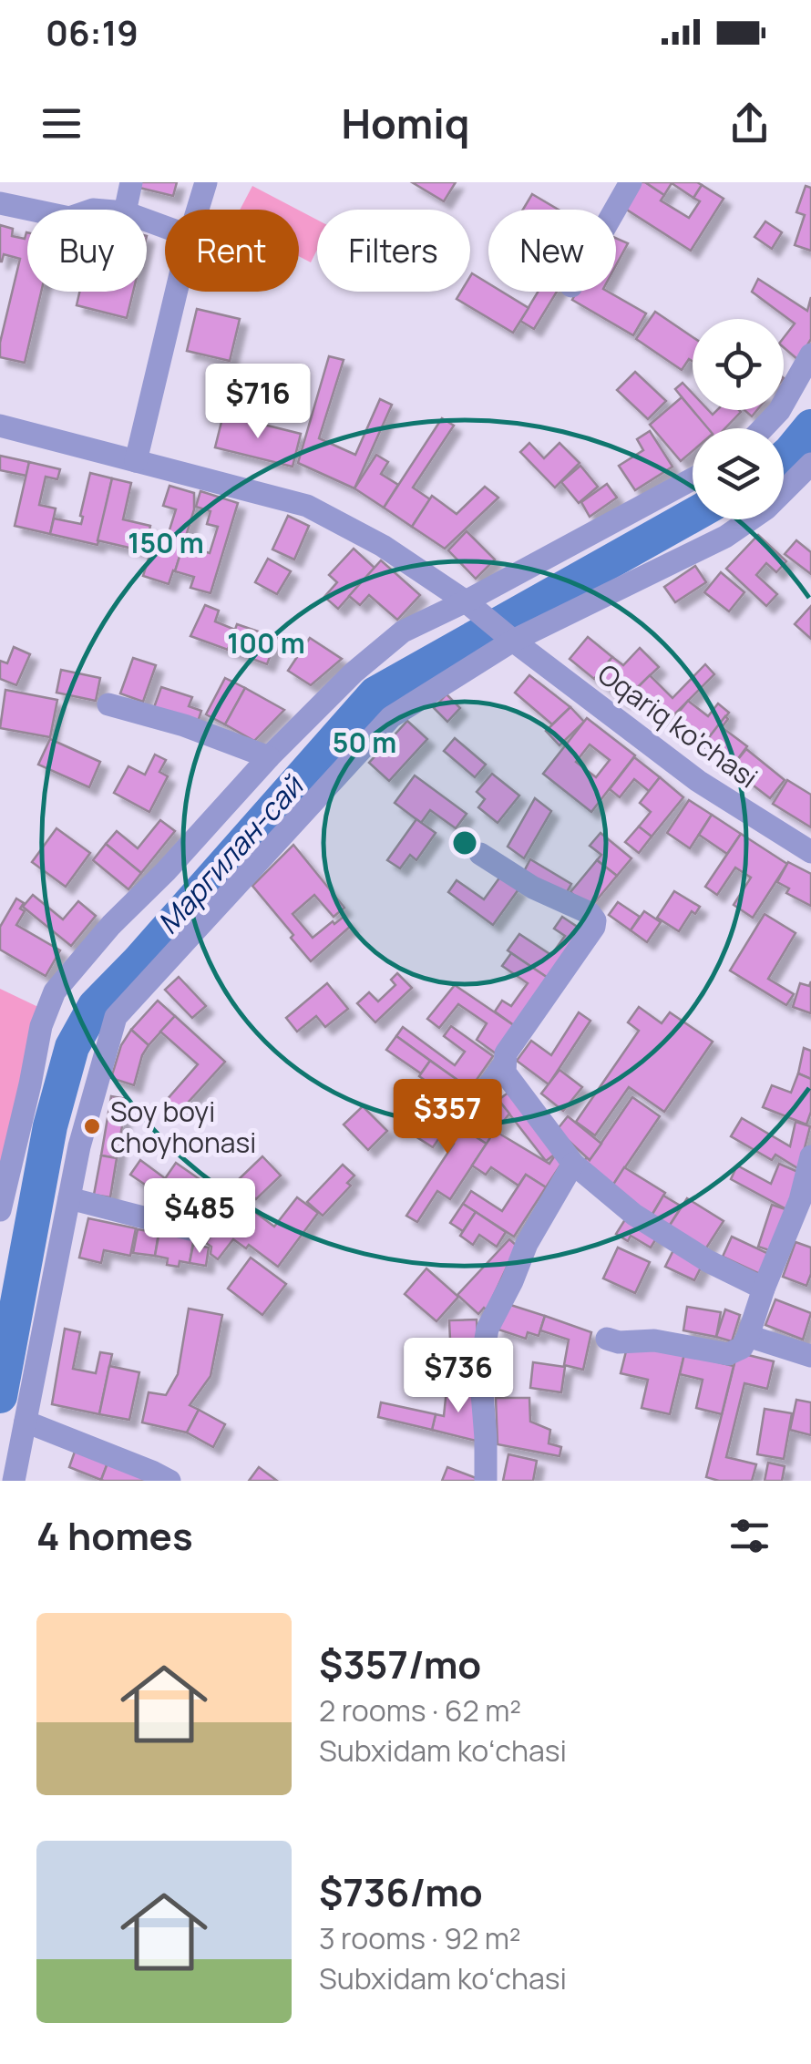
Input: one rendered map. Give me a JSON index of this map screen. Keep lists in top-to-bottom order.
{
  "streets": {
    "street": ["Oqariq ko'chasi"]
  },
  "water": ["Маргилан-сай"],
  "places": ["Soy boyi choyhonasi"],
  "page": {
    "status": "06:19",
    "header": "Homiq",
    "chip": [
      "Buy",
      "Rent",
      "Filters",
      "New"
    ],
    "price": [
      "$716",
      "$357",
      "$485",
      "$736"
    ],
    "heading": "4 homes",
    "list": [
      {
        "name": "$357/mo",
        "note": "2 rooms · 62 m² · Subxidam koʻchasi"
      },
      {
        "name": "$736/mo",
        "note": "3 rooms · 92 m² · Subxidam koʻchasi"
      }
    ]
  },
  "rings": ["150 m", "100 m", "50 m"]
}
